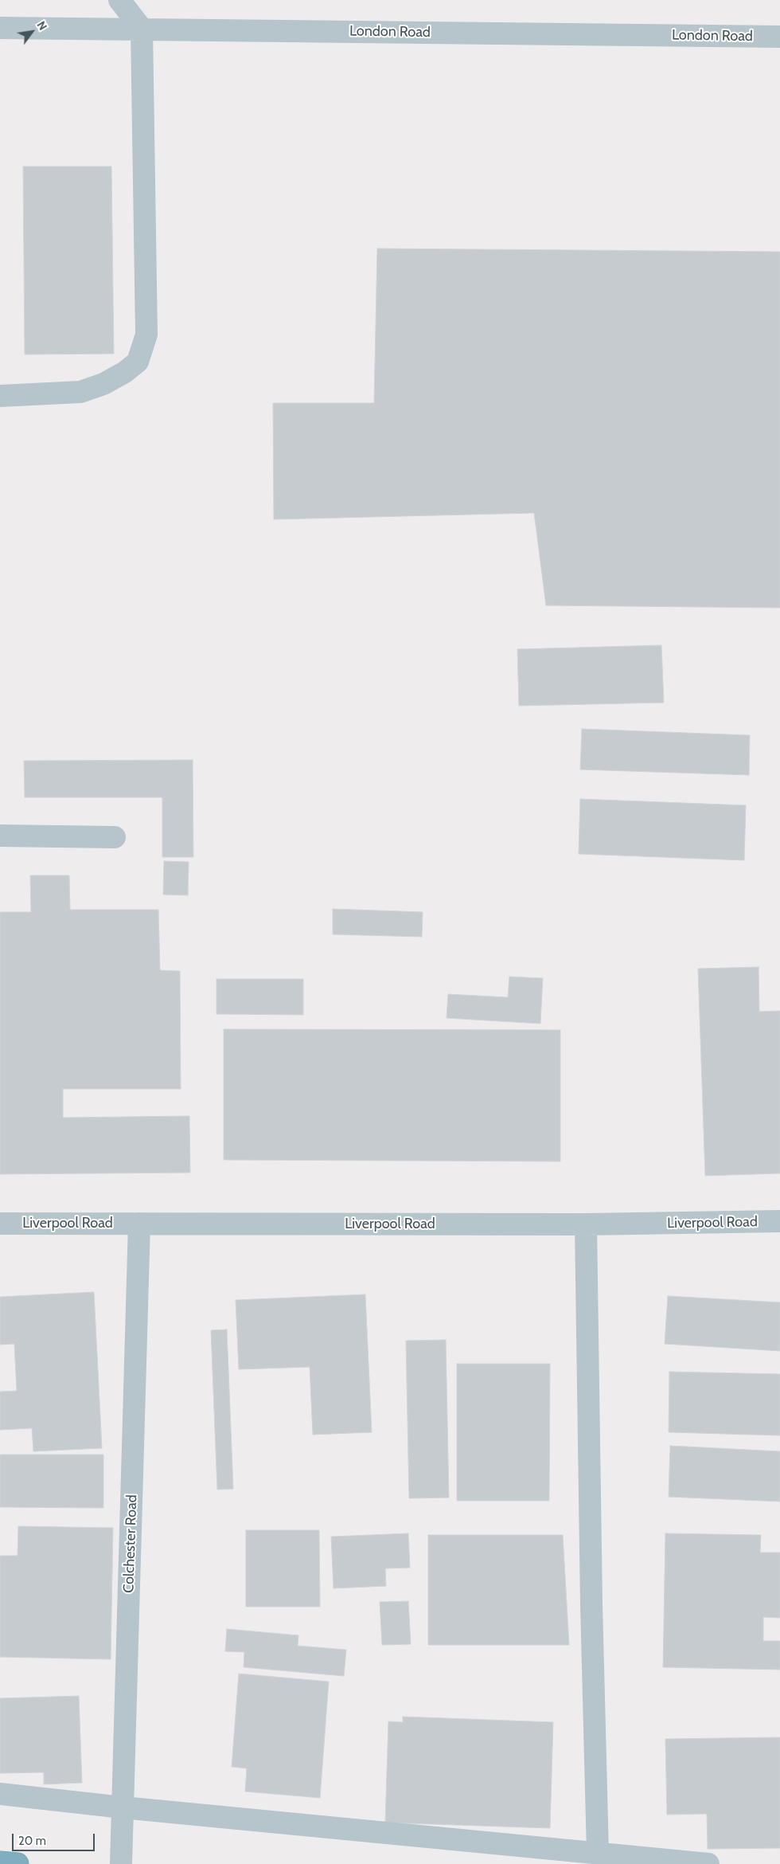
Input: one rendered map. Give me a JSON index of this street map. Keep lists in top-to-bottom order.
{
  "streets": {
    "street": ["London Road", "Liverpool Road", "Colchester Road"]
  },
  "crossings": [
    ["Liverpool Road", "Colchester Road"]
  ],
  "scale_bar": "20 m",
  "north": "top right"
}
